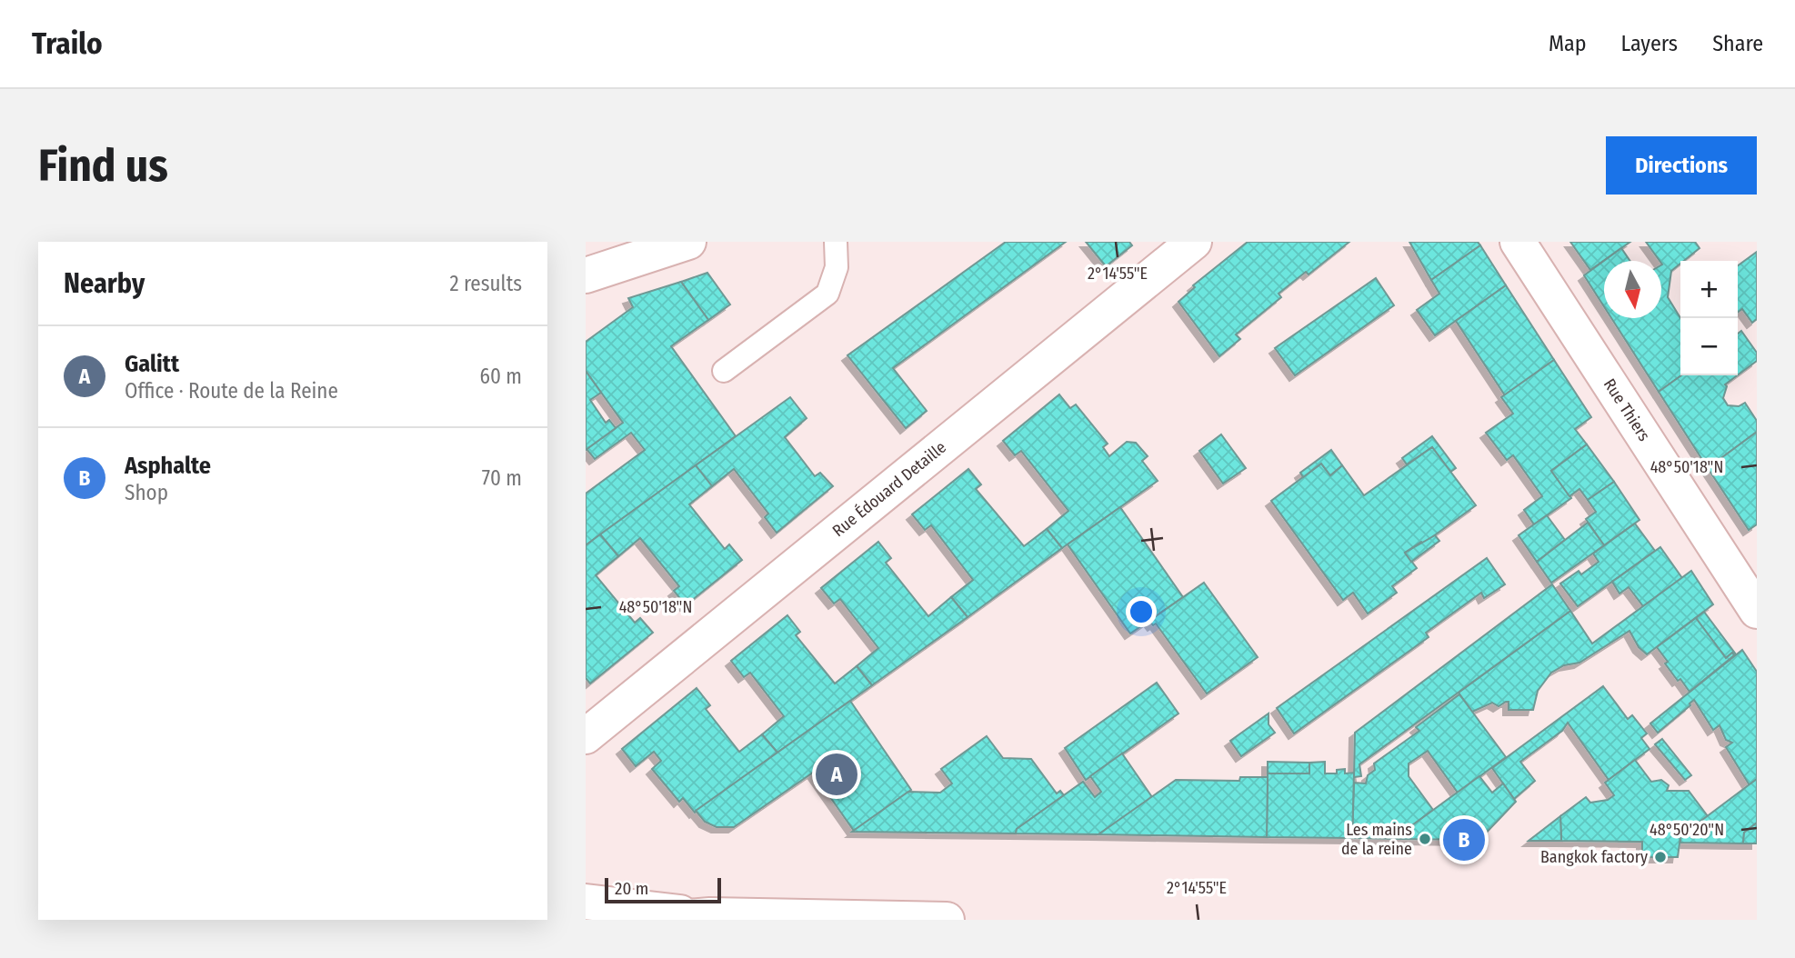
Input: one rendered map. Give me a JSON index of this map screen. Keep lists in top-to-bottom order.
{
  "streets": {
    "street": ["Rue Thiers", "Rue Édouard Detaille"]
  },
  "places": ["Les mains de la reine", "Bangkok factory"],
  "scale_bar": "20 m",
  "north": "bottom",
  "page": {
    "header": "Trailo",
    "nav": ["Map", "Layers", "Share"],
    "buttons": "Directions",
    "title": "Find us",
    "heading": ["Nearby", "2 results"],
    "map_buttons": ["+", "−"],
    "list": [
      {
        "mark": "A",
        "name": "Galitt",
        "note": "Office · Route de la Reine",
        "value": "60 m"
      },
      {
        "mark": "B",
        "name": "Asphalte",
        "note": "Shop",
        "value": "70 m"
      }
    ],
    "pins": ["A", "B"],
    "scale": "20 m"
  },
  "coordinates": ["2°14'55\"E", "48°50'18\"N", "48°50'20\"N"]
}
